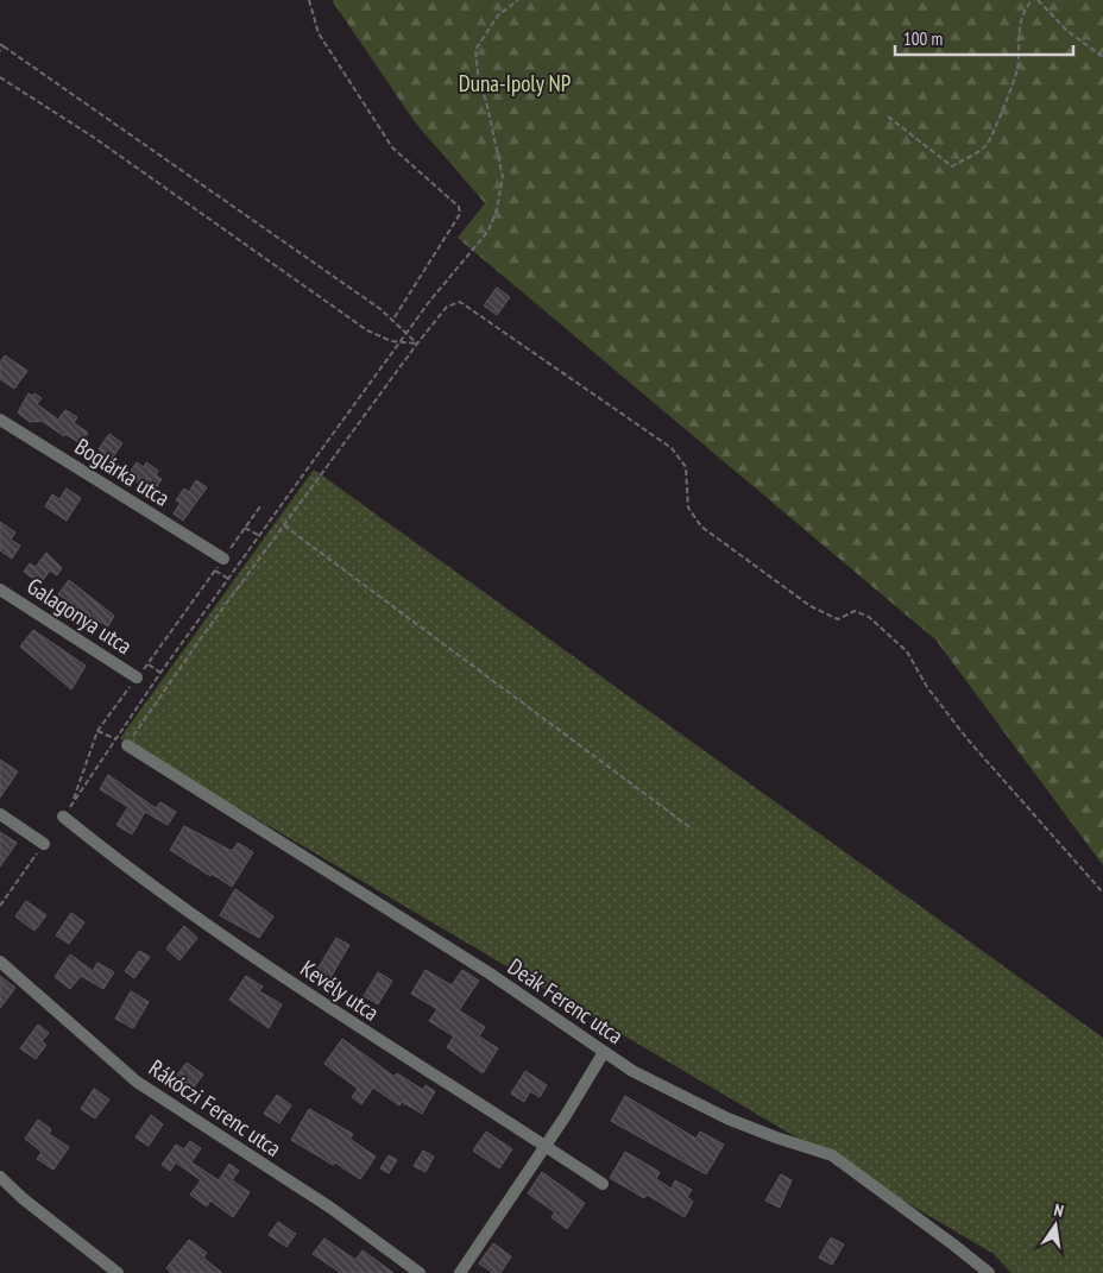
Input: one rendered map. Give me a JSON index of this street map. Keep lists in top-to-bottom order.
{
  "streets": {
    "street": [
      "Boglárka utca",
      "Galagonya utca",
      "Kevély utca",
      "Deák Ferenc utca",
      "Rákóczi Ferenc utca"
    ]
  },
  "parks": ["Duna-Ipoly NP"],
  "scale_bar": "100 m",
  "north": "top"
}
